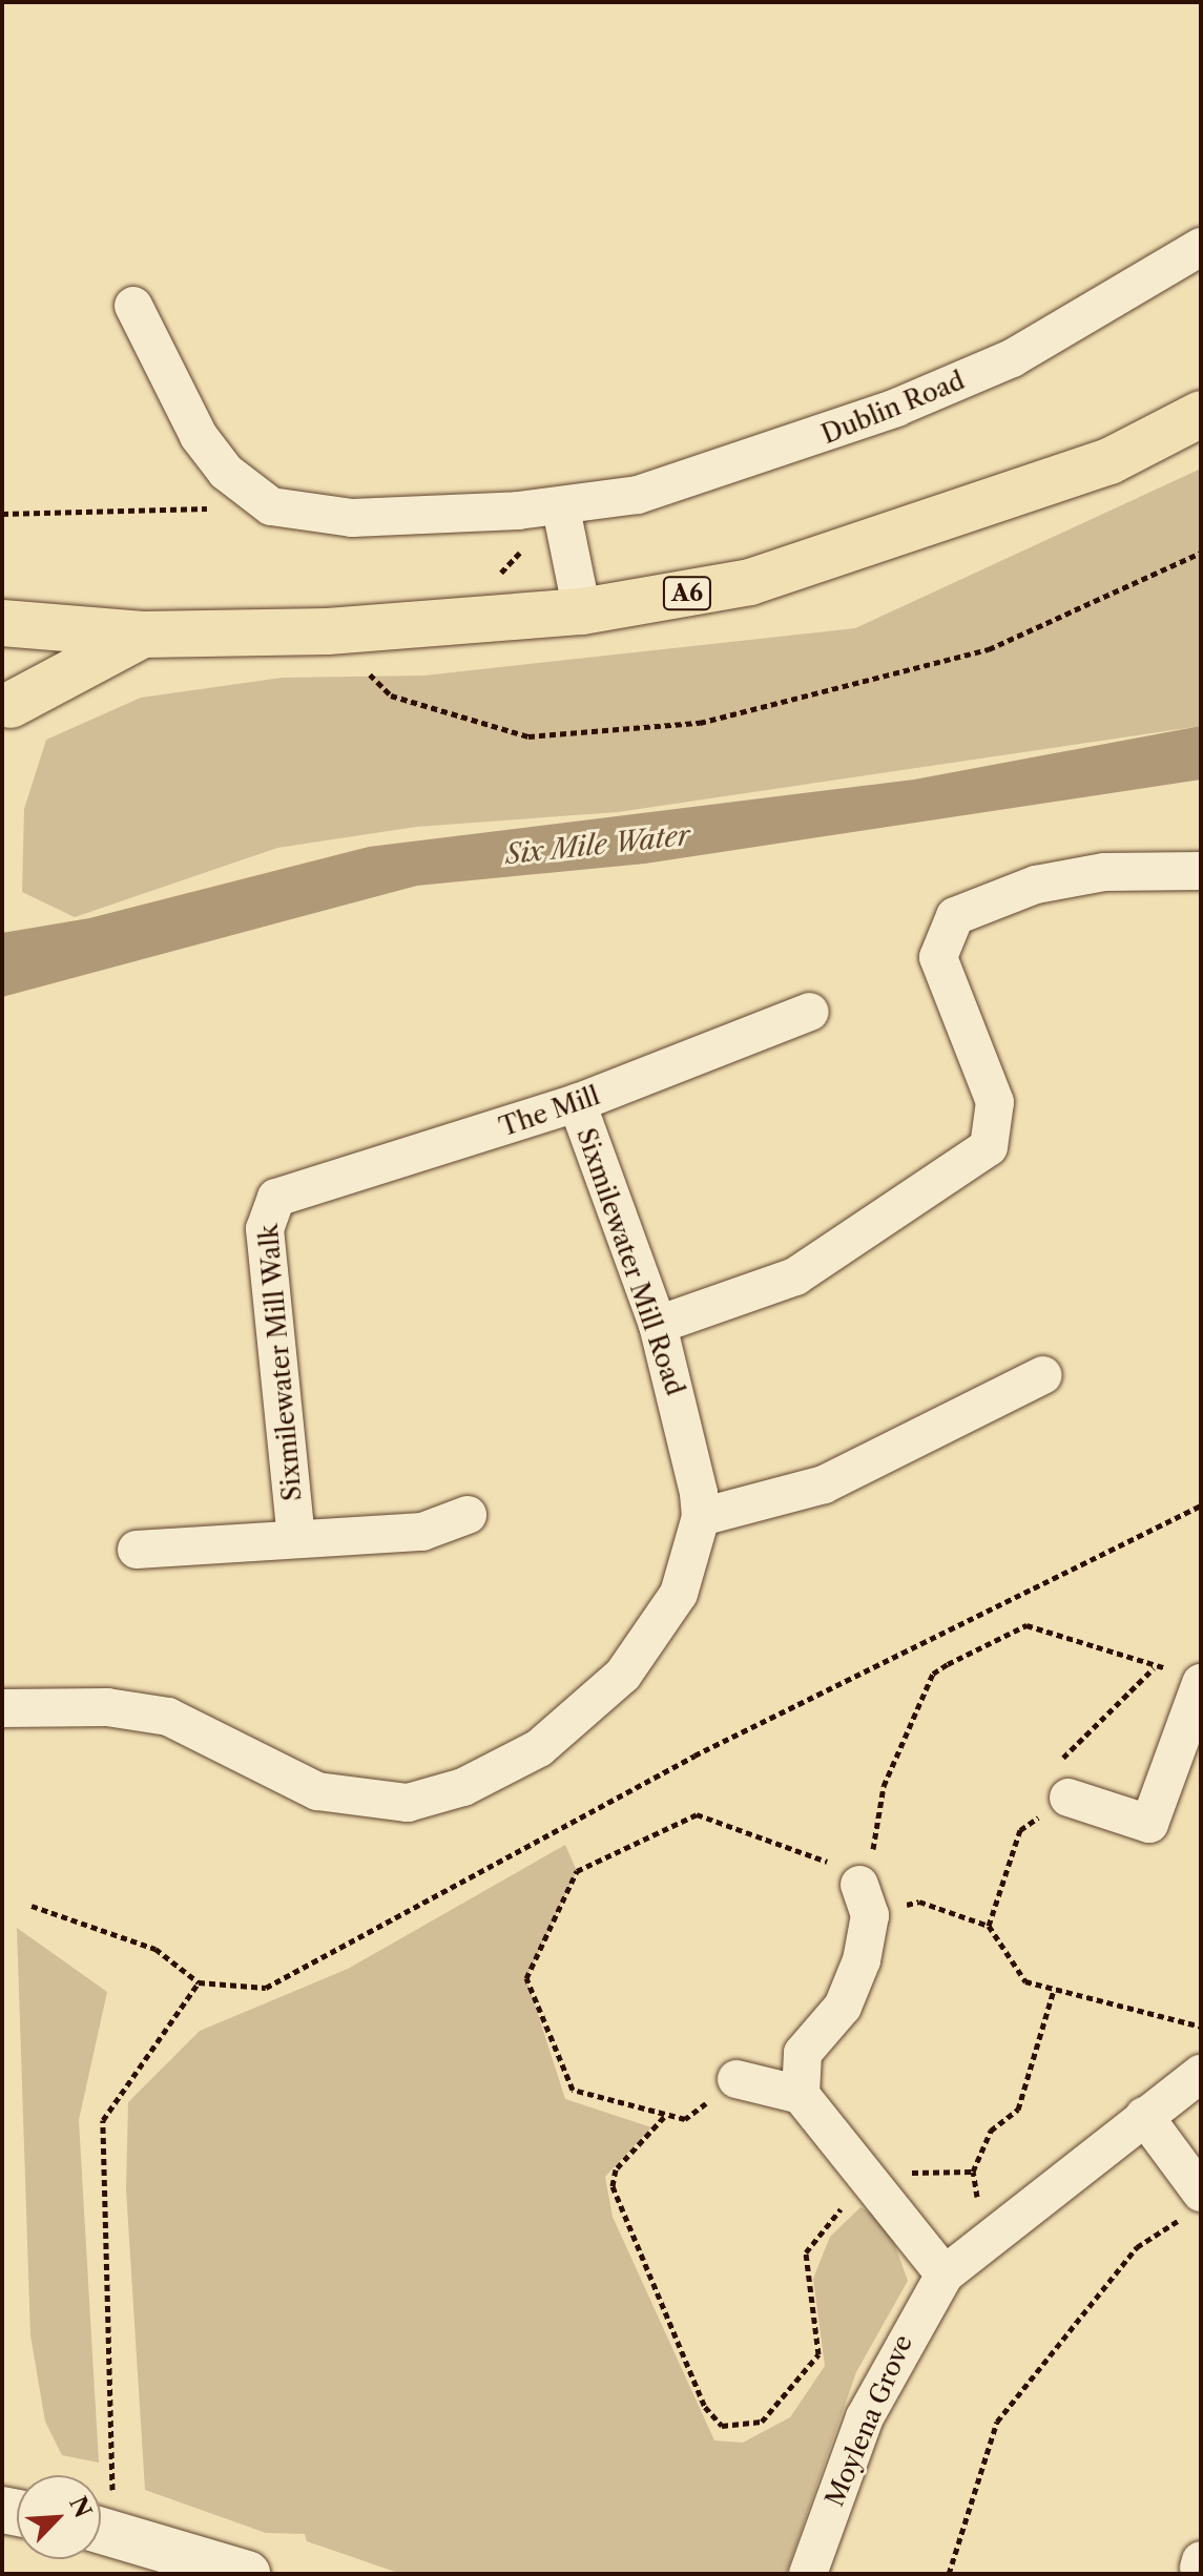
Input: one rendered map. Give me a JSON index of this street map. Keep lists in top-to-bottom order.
{
  "streets": {
    "highway": ["A6"],
    "street": [
      "Dublin Road",
      "The Mill",
      "Sixmilewater Mill Road",
      "Sixmilewater Mill Walk",
      "Moylena Grove"
    ]
  },
  "crossings": [
    ["The Mill", "Sixmilewater Mill Road"],
    ["The Mill", "Sixmilewater Mill Walk"]
  ],
  "water": ["Six Mile Water"],
  "north": "top right"
}
